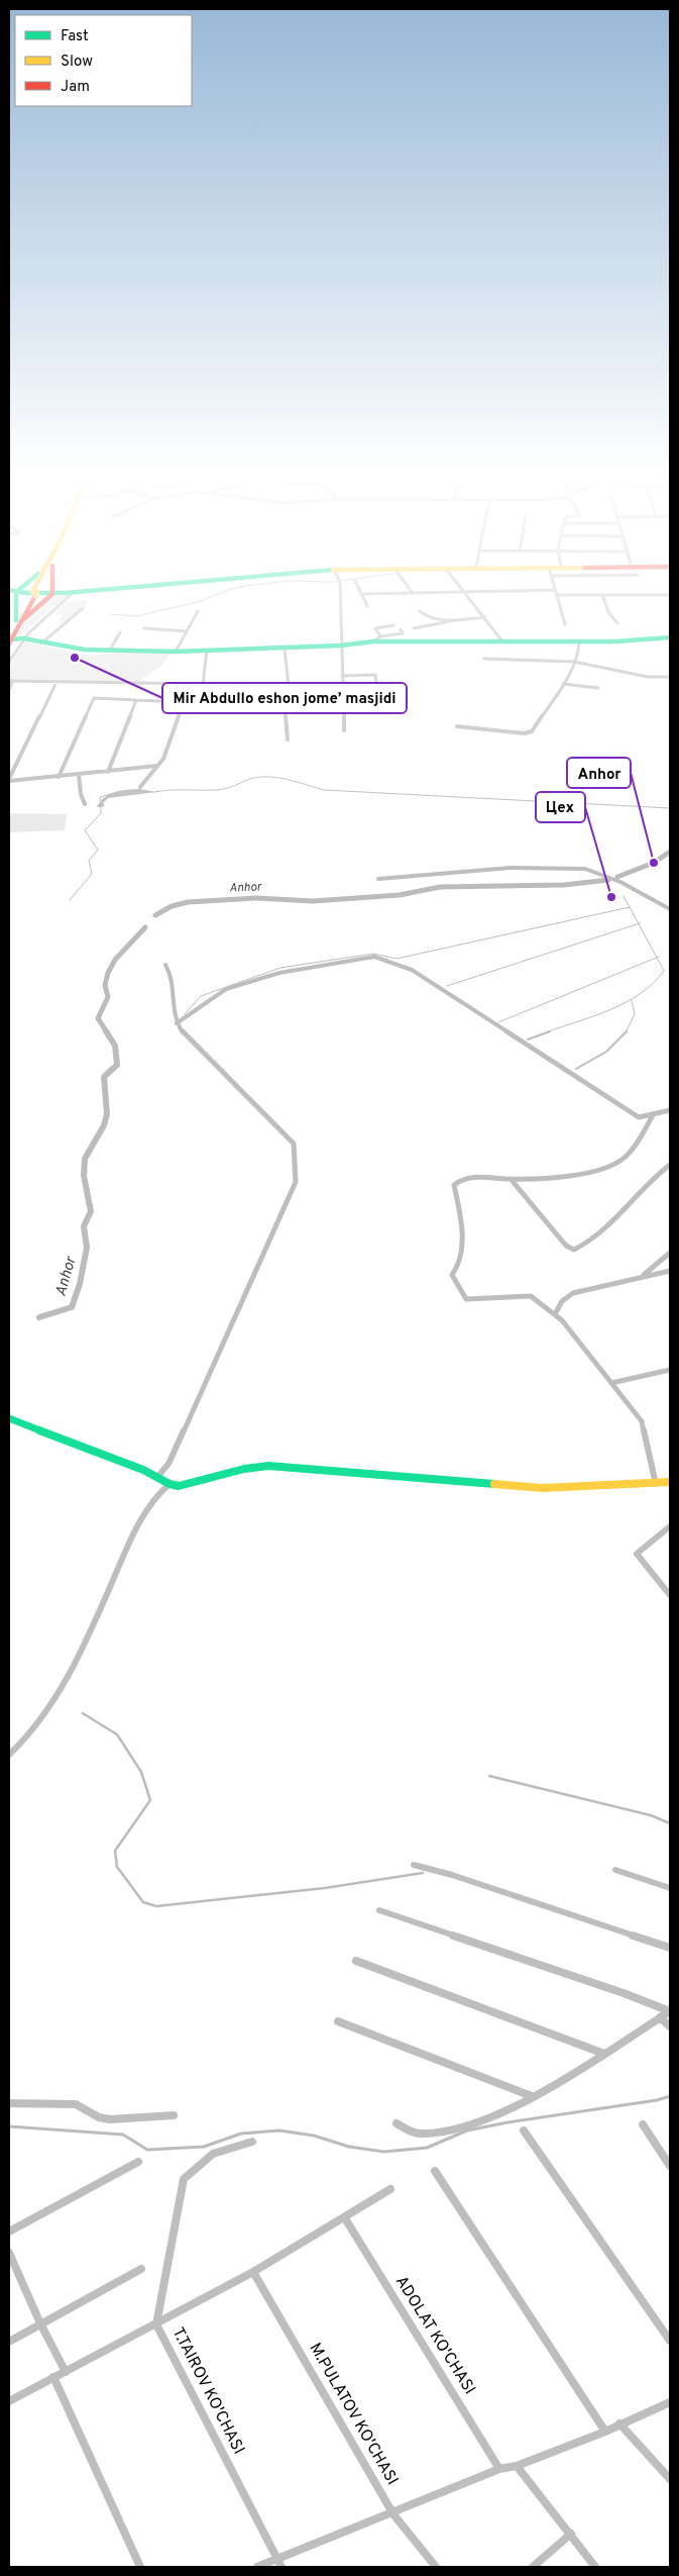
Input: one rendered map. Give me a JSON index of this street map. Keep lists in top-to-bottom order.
{
  "streets": {
    "street": ["ADOLAT KO'CHASI", "T.TAIROV KO'CHASI", "M.PULATOV KO'CHASI"]
  },
  "water": ["Anhor"],
  "places": ["Mir Abdullo eshon jome’ masjidi", "Anhor", "Цех"],
  "legend": ["Fast", "Slow", "Jam"]
}
